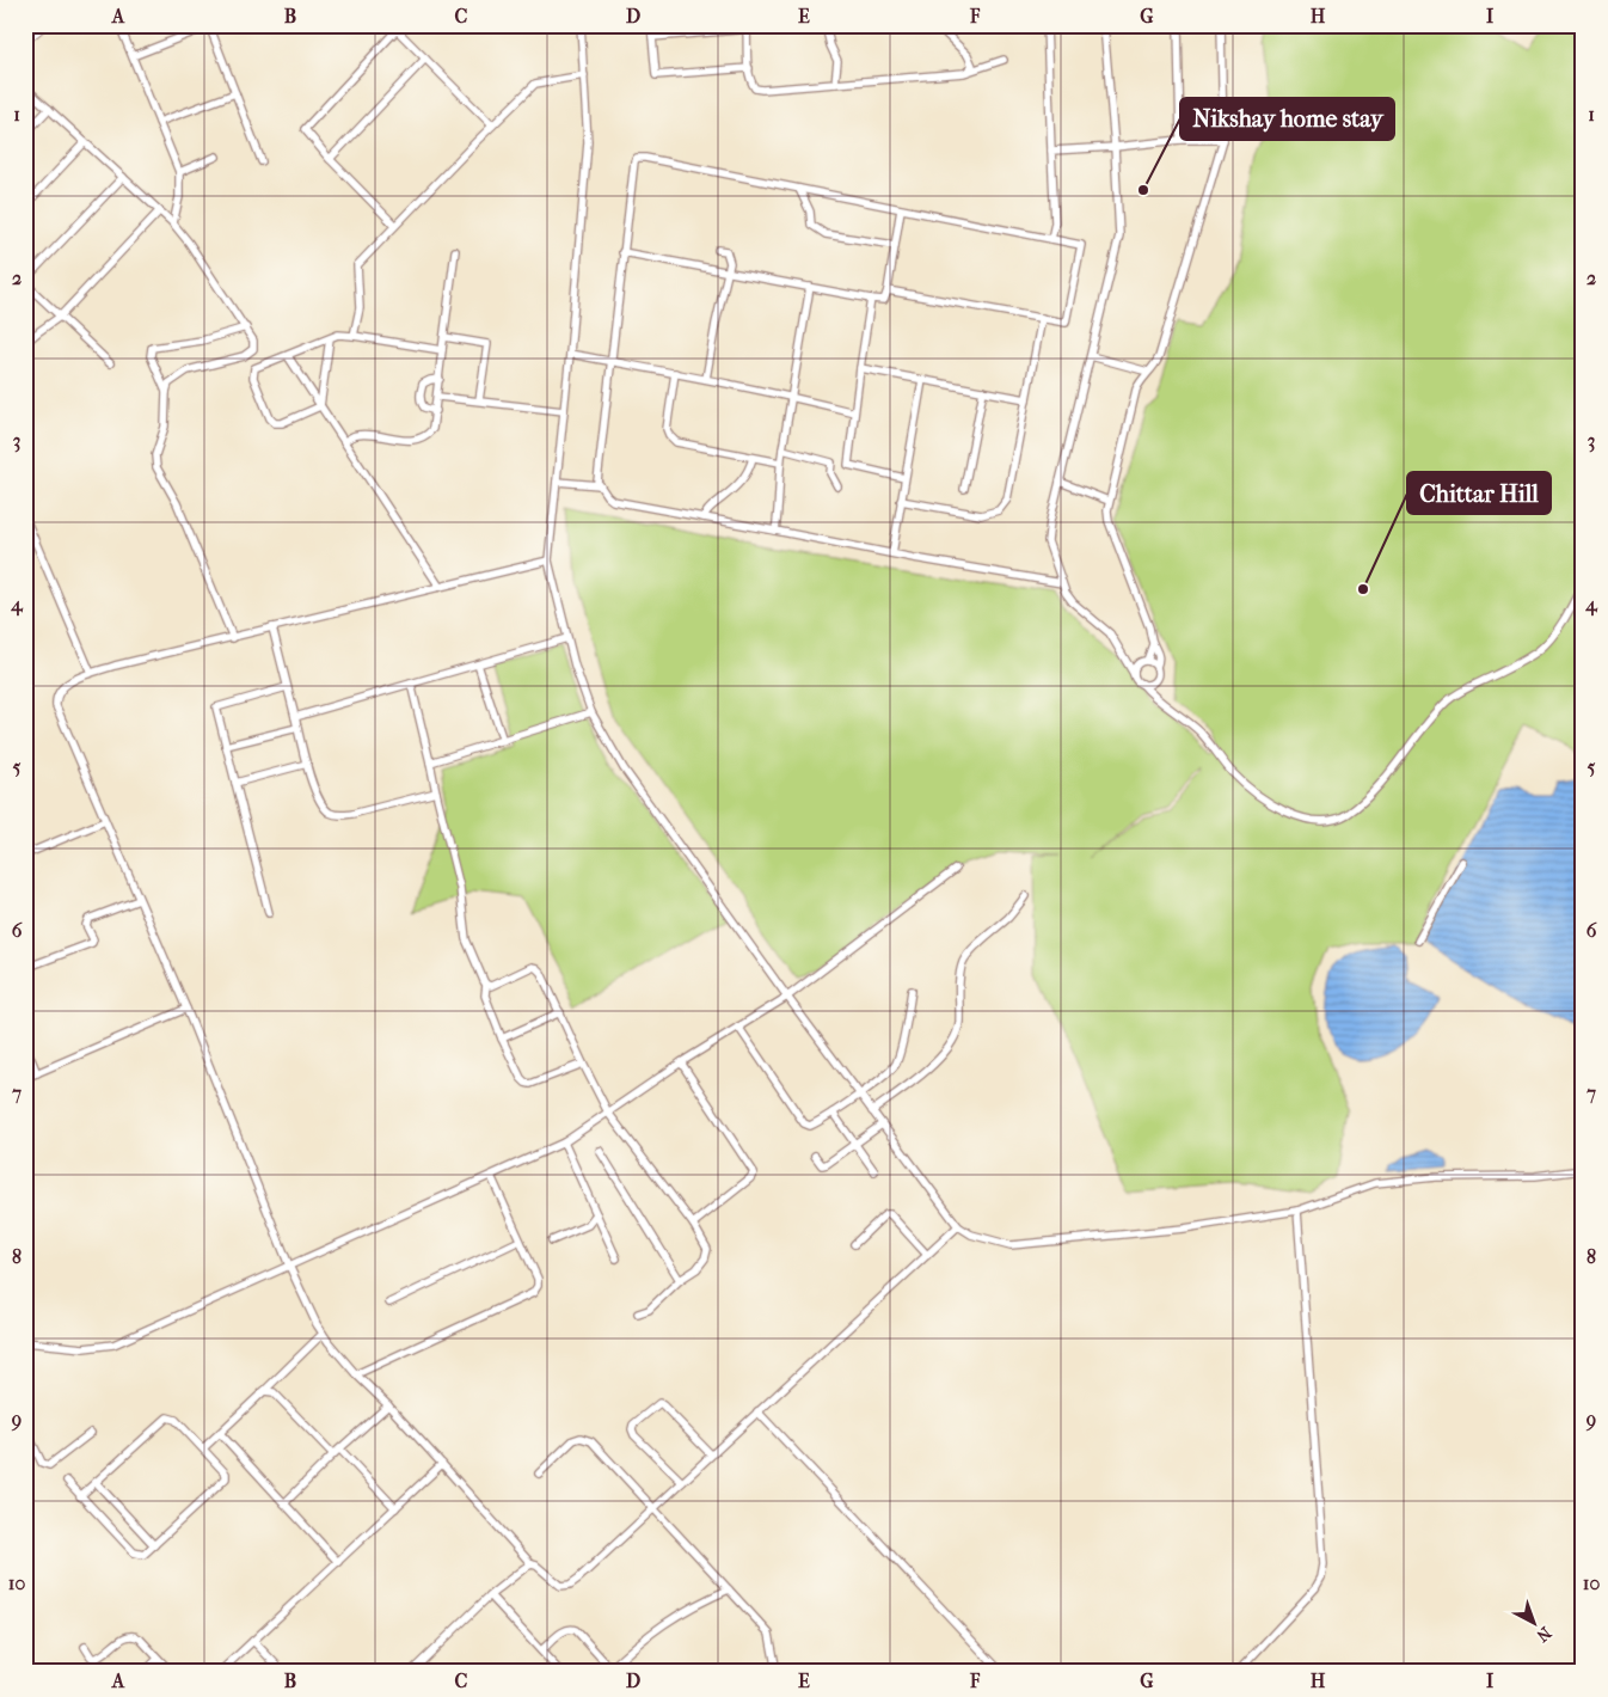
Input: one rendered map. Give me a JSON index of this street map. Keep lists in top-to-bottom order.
{
  "places": ["Nikshay home stay", "Chittar Hill"],
  "north": "bottom right",
  "grid": {
    "columns": [
      "A",
      "B",
      "C",
      "D",
      "E",
      "F",
      "G",
      "H",
      "I"
    ],
    "rows": [
      "1",
      "2",
      "3",
      "4",
      "5",
      "6",
      "7",
      "8",
      "9",
      "10"
    ]
  }
}
